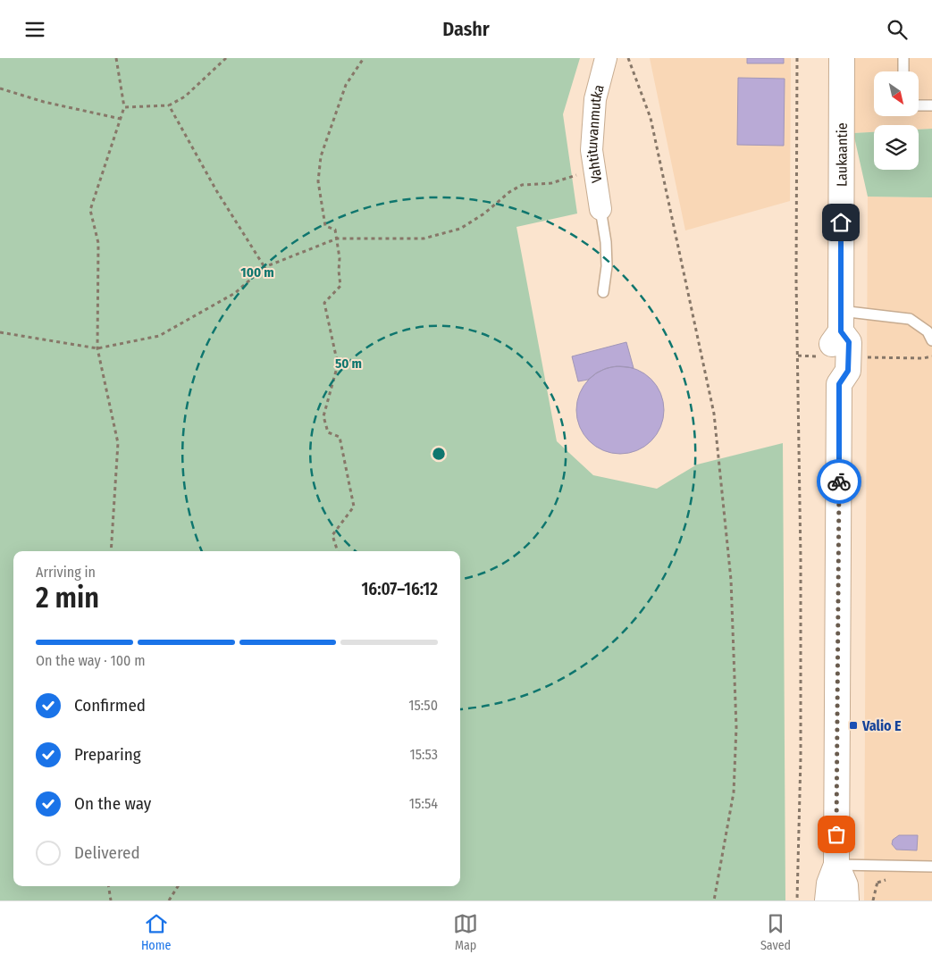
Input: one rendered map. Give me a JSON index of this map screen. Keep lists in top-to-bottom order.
{
  "streets": {
    "main road": ["Laukaantie"],
    "street": ["Vahtituvanmutka"]
  },
  "places": {
    "transit": ["Valio E"]
  },
  "north": "bottom right",
  "page": {
    "header": "Dashr",
    "heading": ["2 min", "Arriving in", "16:07–16:12"],
    "bar": "On the way · 100 m",
    "list": [
      ["Confirmed", "15:50"],
      ["Preparing", "15:53"],
      ["On the way", "15:54"],
      "Delivered"
    ],
    "tabs": ["Home", "Map", "Saved"]
  },
  "rings": ["100 m", "50 m"]
}
